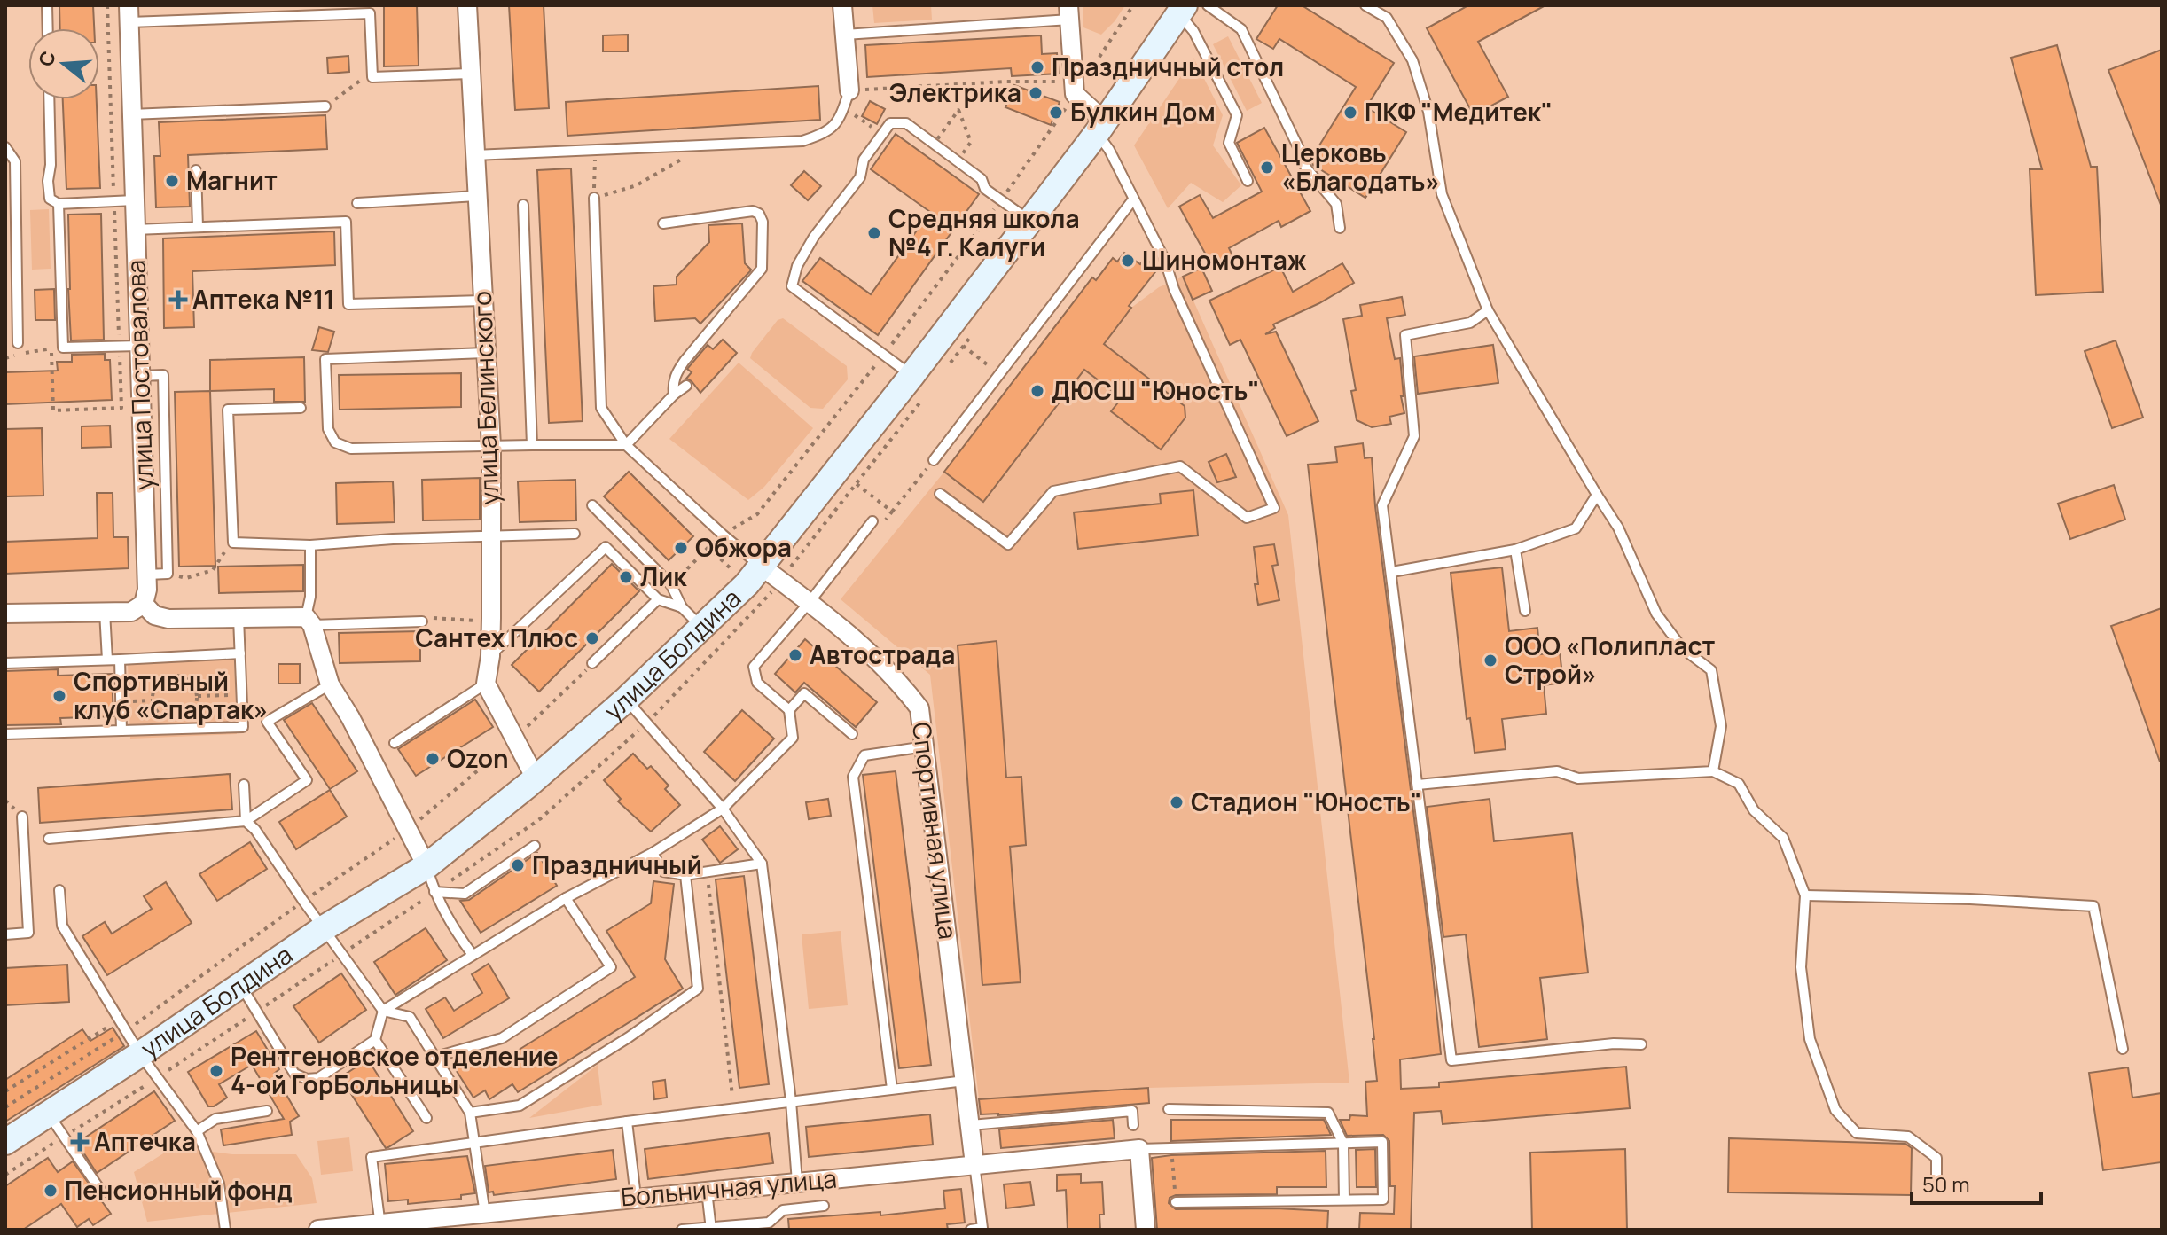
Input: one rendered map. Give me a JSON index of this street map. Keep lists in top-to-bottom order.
{
  "streets": {
    "main road": ["улица Болдина"],
    "street": [
      "улица Постовалова",
      "улица Белинского",
      "Спортивная улица",
      "Больничная улица"
    ]
  },
  "crossings": [
    ["улица Болдина", "Спортивная улица"],
    ["Спортивная улица", "Больничная улица"]
  ],
  "places": {
    "other": [
      "Праздничный стол",
      "Электрика",
      "Булкин Дом",
      "ПКФ \"Медитек\"",
      "Церковь «Благодать»",
      "Магнит",
      "Средняя школа №4 г. Калуги",
      "Шиномонтаж",
      "ДЮСШ \"Юность\"",
      "Обжора",
      "Лик",
      "Сантех Плюс",
      "Автострада",
      "ООО «Полипласт Строй»",
      "Спортивный клуб «Спартак»",
      "Ozon",
      "Стадион \"Юность\"",
      "Праздничный",
      "Рентгеновское отделение 4-ой ГорБольницы",
      "Пенсионный фонд"
    ],
    "health": ["Аптека №11", "Аптечка"]
  },
  "scale_bar": "50 m",
  "north": "left"
}
